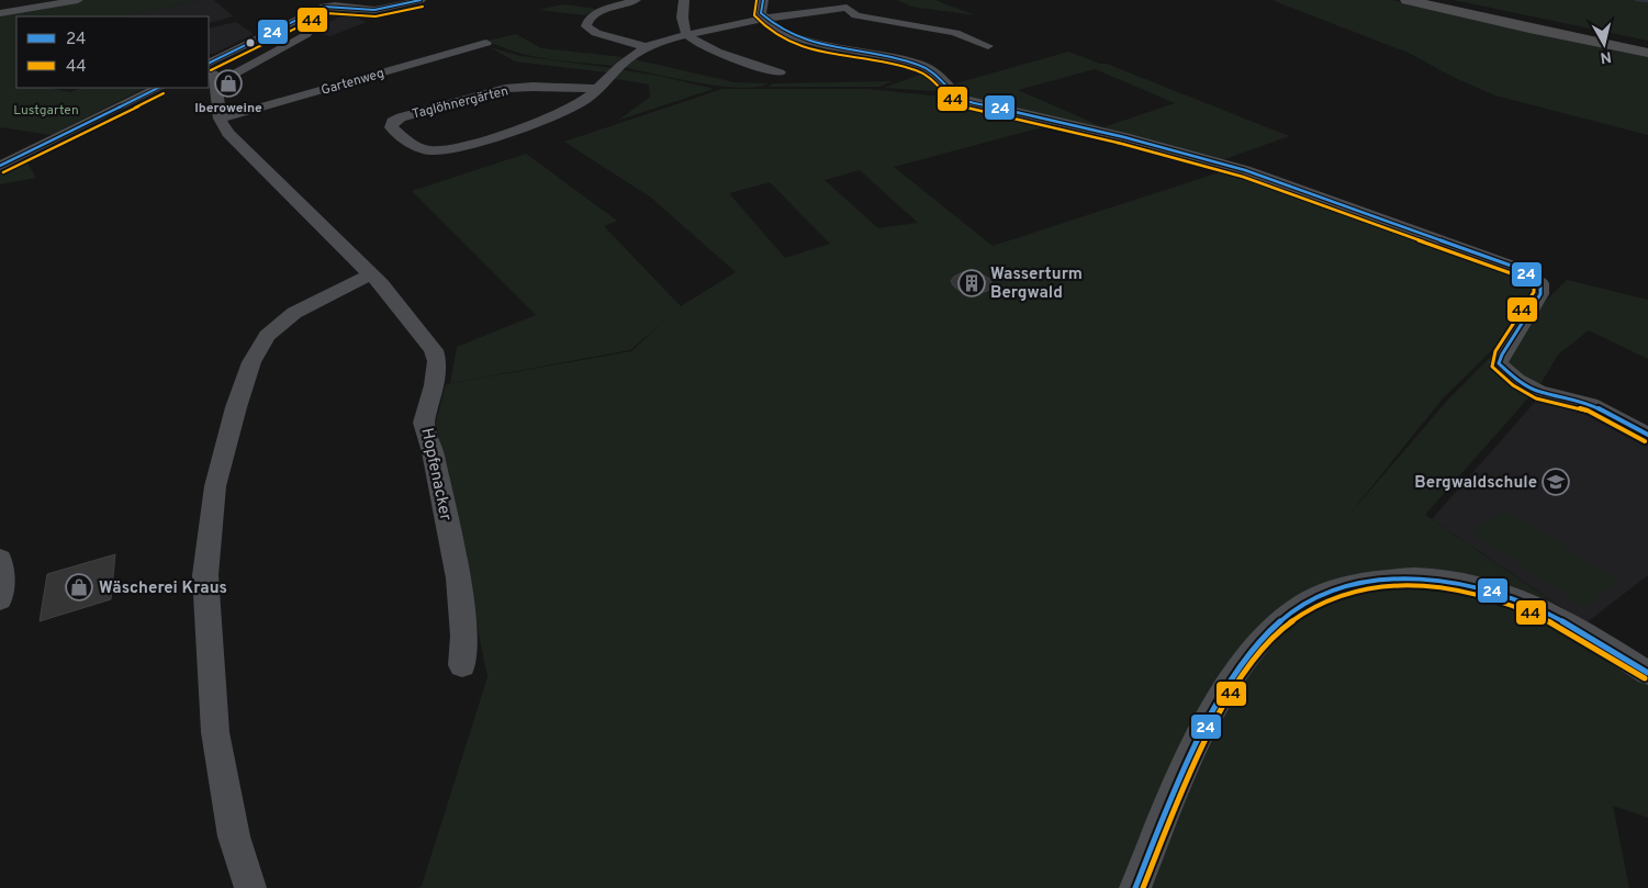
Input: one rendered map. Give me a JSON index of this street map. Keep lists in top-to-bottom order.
{
  "streets": {
    "street": ["Gartenweg", "Taglöhnergärten", "Hopfenacker"]
  },
  "crossings": [
    ["Gartenweg", "Hopfenacker"]
  ],
  "parks": ["Lustgarten"],
  "places": {
    "shop": ["Iberoweine", "Wäscherei Kraus"],
    "building": ["Wasserturm Bergwald"],
    "school or university": ["Bergwaldschule"]
  },
  "lines": ["transit line 24", "transit line 44"],
  "legend": ["24", "44"],
  "north": "bottom"
}
